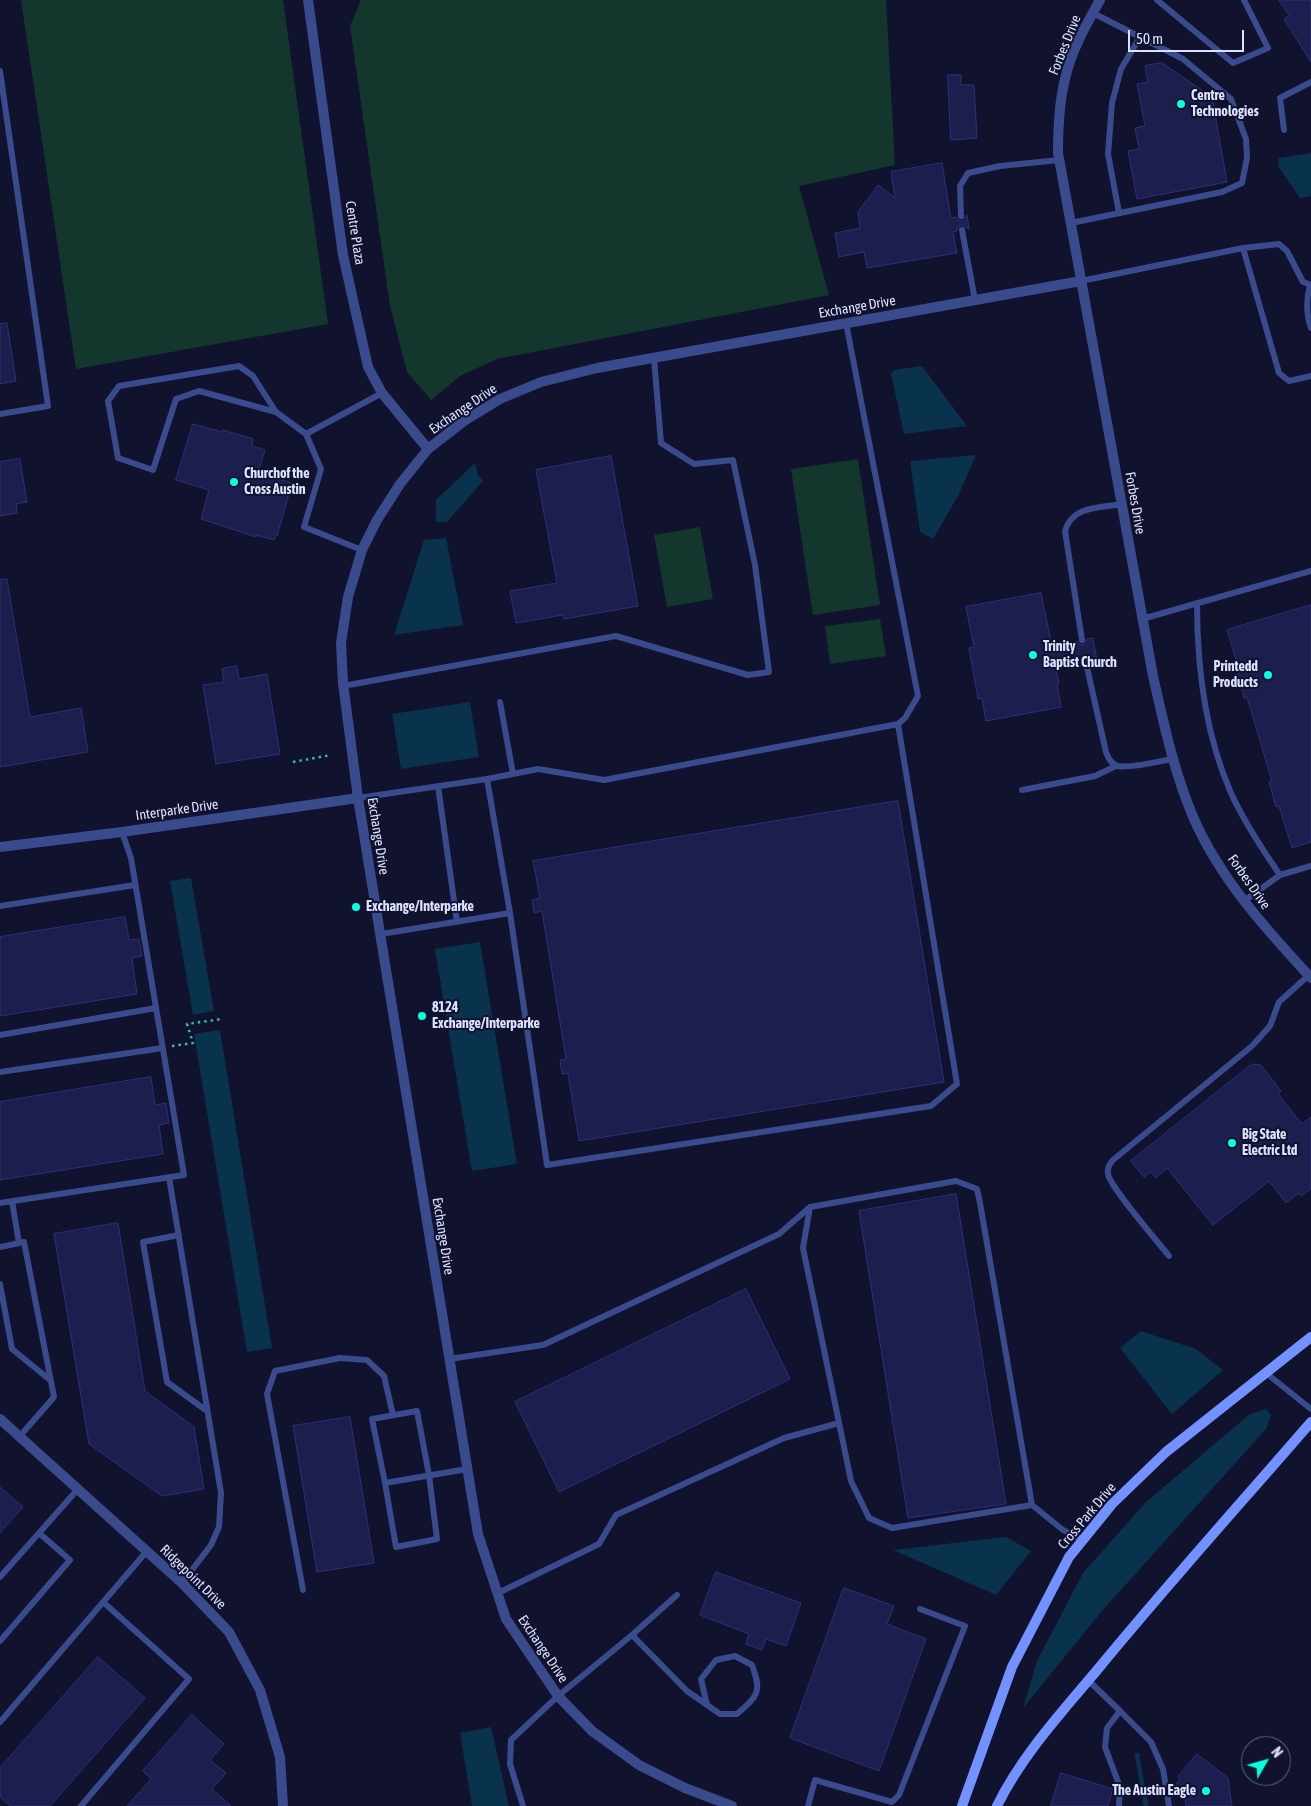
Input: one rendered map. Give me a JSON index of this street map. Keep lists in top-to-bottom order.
{
  "streets": {
    "street": [
      "Forbes Drive",
      "Centre Plaza",
      "Exchange Drive",
      "Interparke Drive",
      "Cross Park Drive",
      "Ridgepoint Drive"
    ]
  },
  "crossings": [
    ["Forbes Drive", "Exchange Drive"],
    ["Centre Plaza", "Exchange Drive"],
    ["Exchange Drive", "Interparke Drive"]
  ],
  "places": [
    "Centre Technologies",
    "Churchof the Cross Austin",
    "Trinity Baptist Church",
    "Printedd Products",
    "Exchange/Interparke",
    "8124 Exchange/Interparke",
    "Big State Electric Ltd",
    "The Austin Eagle"
  ],
  "scale_bar": "50 m",
  "north": "top right"
}
